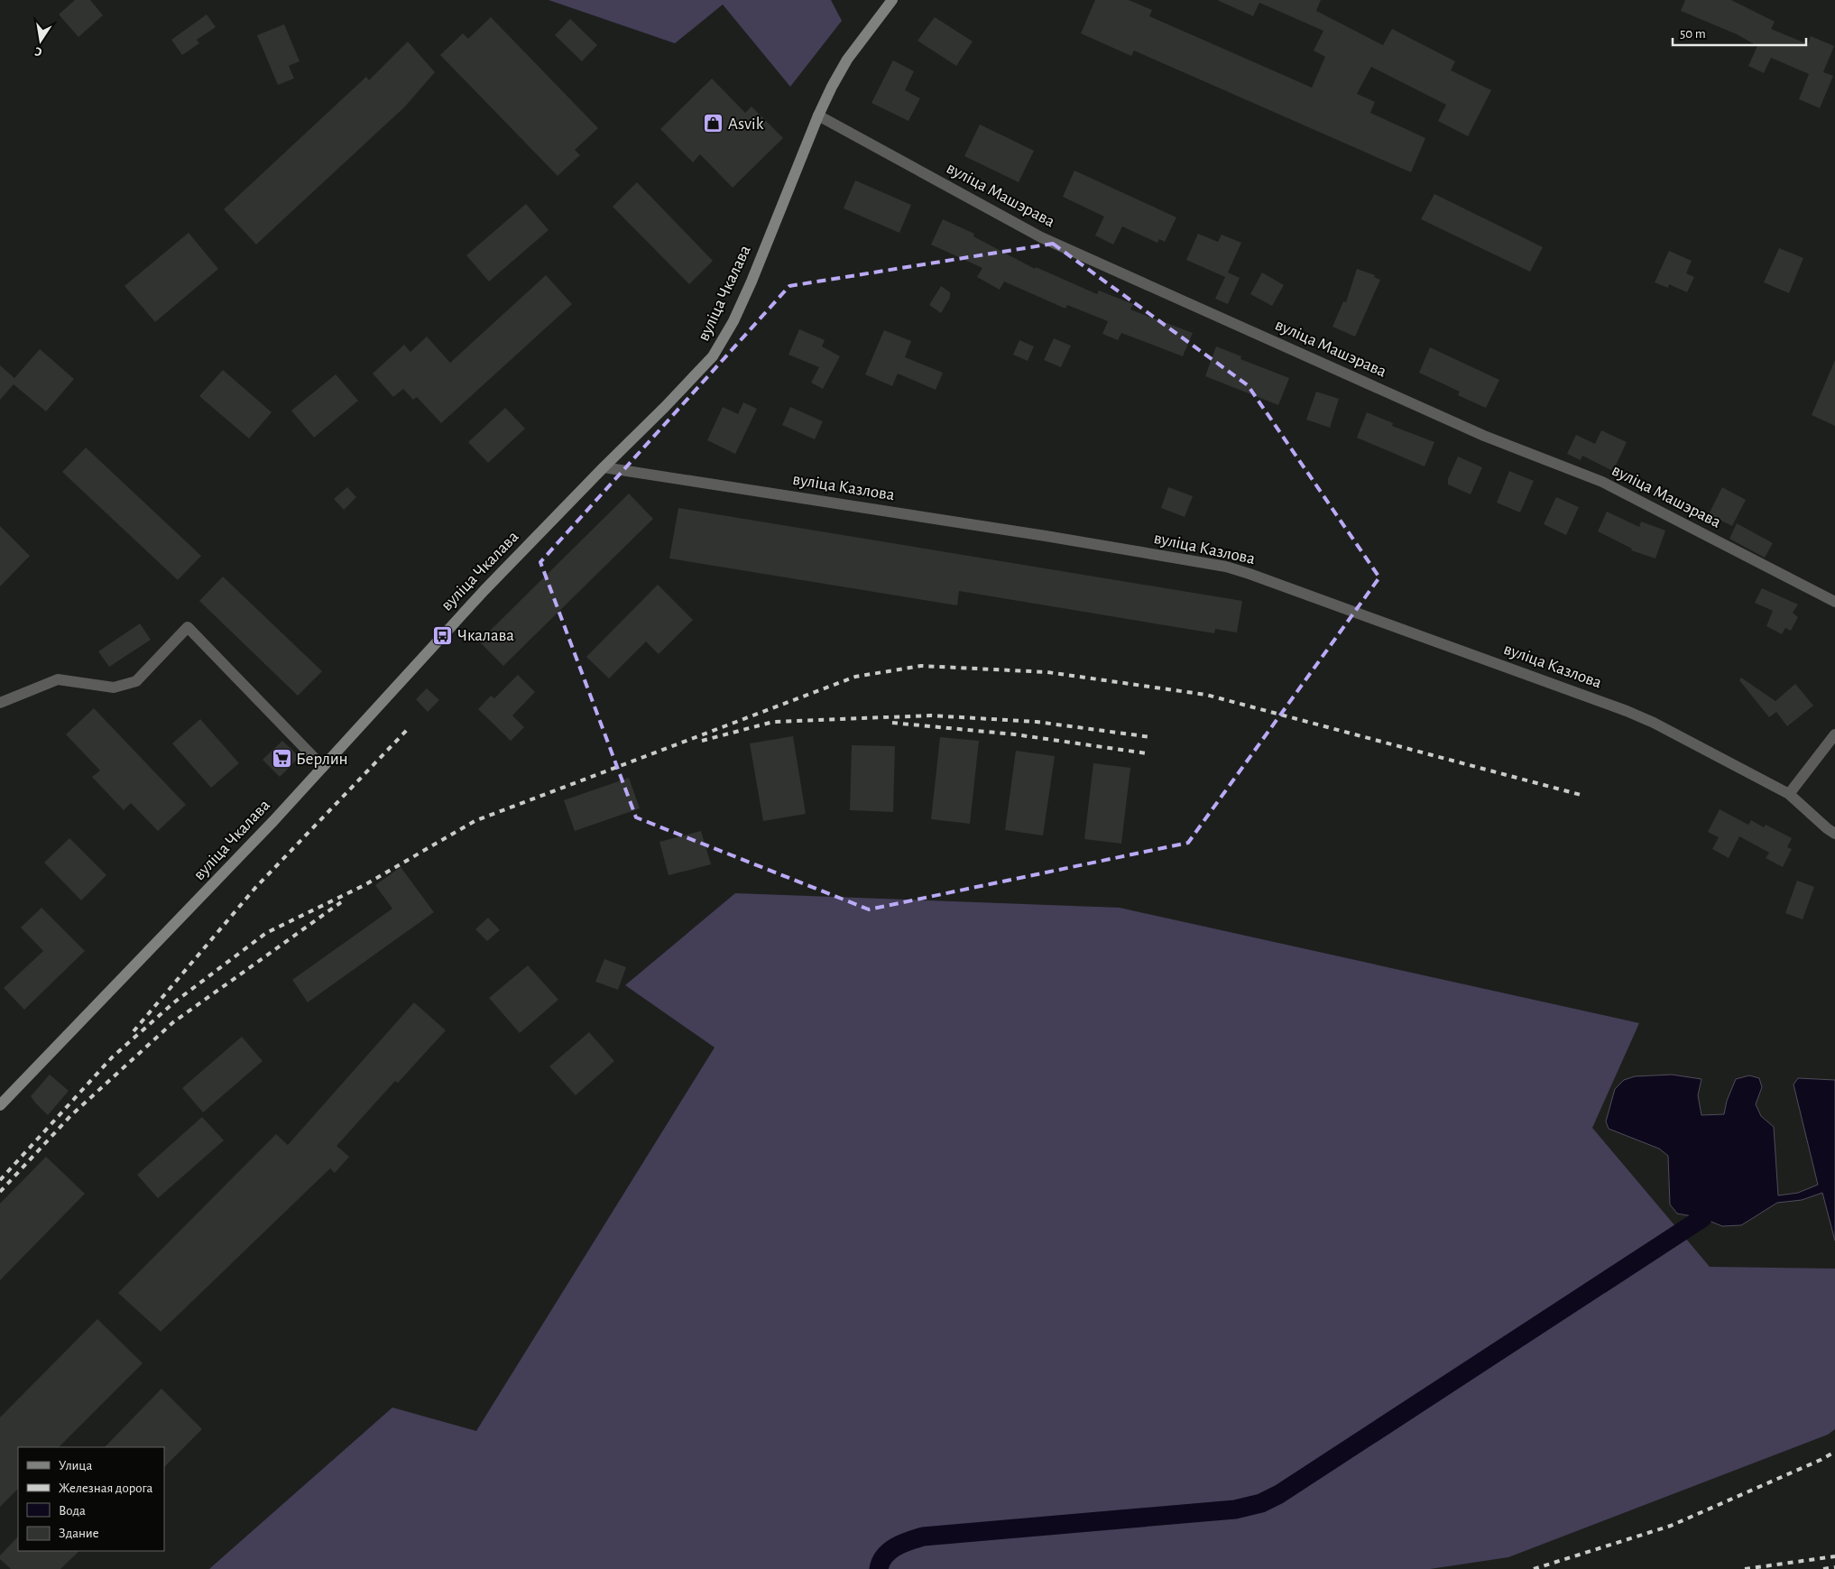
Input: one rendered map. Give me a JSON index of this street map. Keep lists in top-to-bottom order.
{
  "streets": {
    "street": ["вуліца Машэрава", "вуліца Чкалава", "вуліца Казлова"]
  },
  "crossings": [
    ["вуліца Машэрава", "вуліца Чкалава"],
    ["вуліца Чкалава", "вуліца Казлова"]
  ],
  "places": {
    "shop": ["Asvik"],
    "bus stop": ["Чкалава"],
    "supermarket": ["Берлин"]
  },
  "legend": [
    "Улица",
    "Железная дорога",
    "Вода",
    "Здание"
  ],
  "scale_bar": "50 m",
  "north": "bottom"
}
